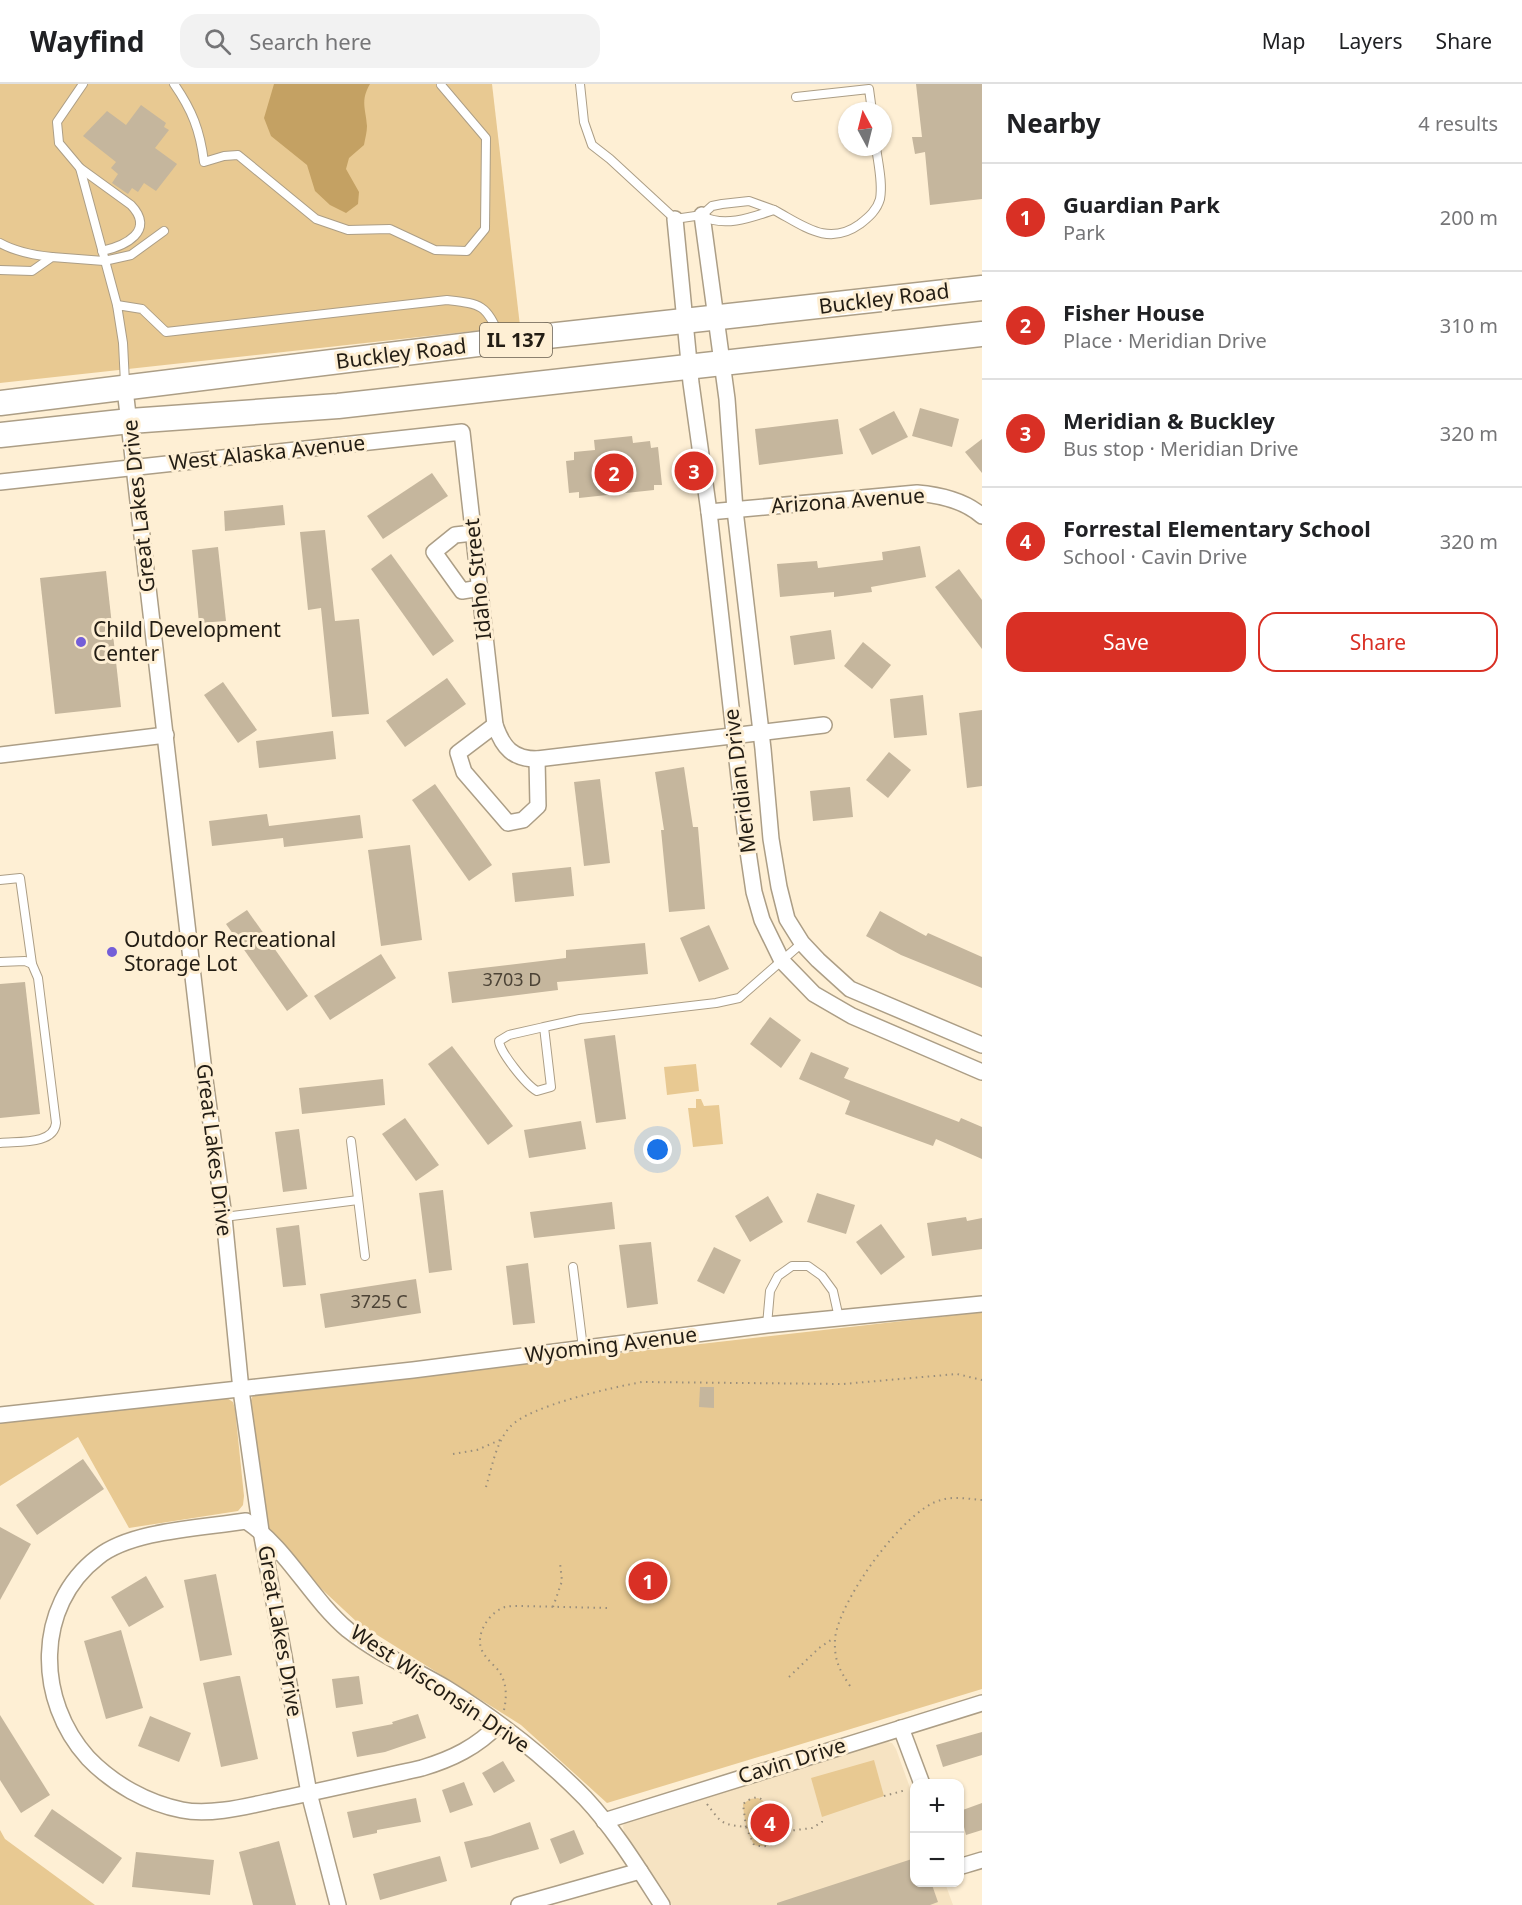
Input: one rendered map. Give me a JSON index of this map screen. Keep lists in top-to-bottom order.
{
  "streets": {
    "highway": ["Buckley Road", "IL 137"],
    "street": [
      "West Alaska Avenue",
      "Arizona Avenue",
      "Great Lakes Drive",
      "Idaho Street",
      "Meridian Drive",
      "Wyoming Avenue",
      "West Wisconsin Drive",
      "Cavin Drive"
    ]
  },
  "crossings": [
    ["Buckley Road", "Great Lakes Drive"],
    ["Buckley Road", "Meridian Drive"],
    ["West Alaska Avenue", "Great Lakes Drive"],
    ["West Alaska Avenue", "Idaho Street"],
    ["Arizona Avenue", "Meridian Drive"],
    ["Great Lakes Drive", "Wyoming Avenue"],
    ["Great Lakes Drive", "West Wisconsin Drive"],
    ["West Wisconsin Drive", "Cavin Drive"]
  ],
  "places": ["Child Development Center", "Outdoor Recreational Storage Lot"],
  "house_numbers": ["3703 D", "3725 C"],
  "north": "top",
  "page": {
    "header": "Wayfind",
    "search": "Search here",
    "nav": ["Map", "Layers", "Share"],
    "heading": ["Nearby", "4 results"],
    "list": [
      {
        "mark": "1",
        "name": "Guardian Park",
        "note": "Park",
        "value": "200 m"
      },
      {
        "mark": "2",
        "name": "Fisher House",
        "note": "Place · Meridian Drive",
        "value": "310 m"
      },
      {
        "mark": "3",
        "name": "Meridian & Buckley",
        "note": "Bus stop · Meridian Drive",
        "value": "320 m"
      },
      {
        "mark": "4",
        "name": "Forrestal Elementary School",
        "note": "School · Cavin Drive",
        "value": "320 m"
      }
    ],
    "pins": [
      "3",
      "2",
      "1",
      "4"
    ],
    "buttons": ["Save", "Share"],
    "map_buttons": ["+", "−"]
  }
}
